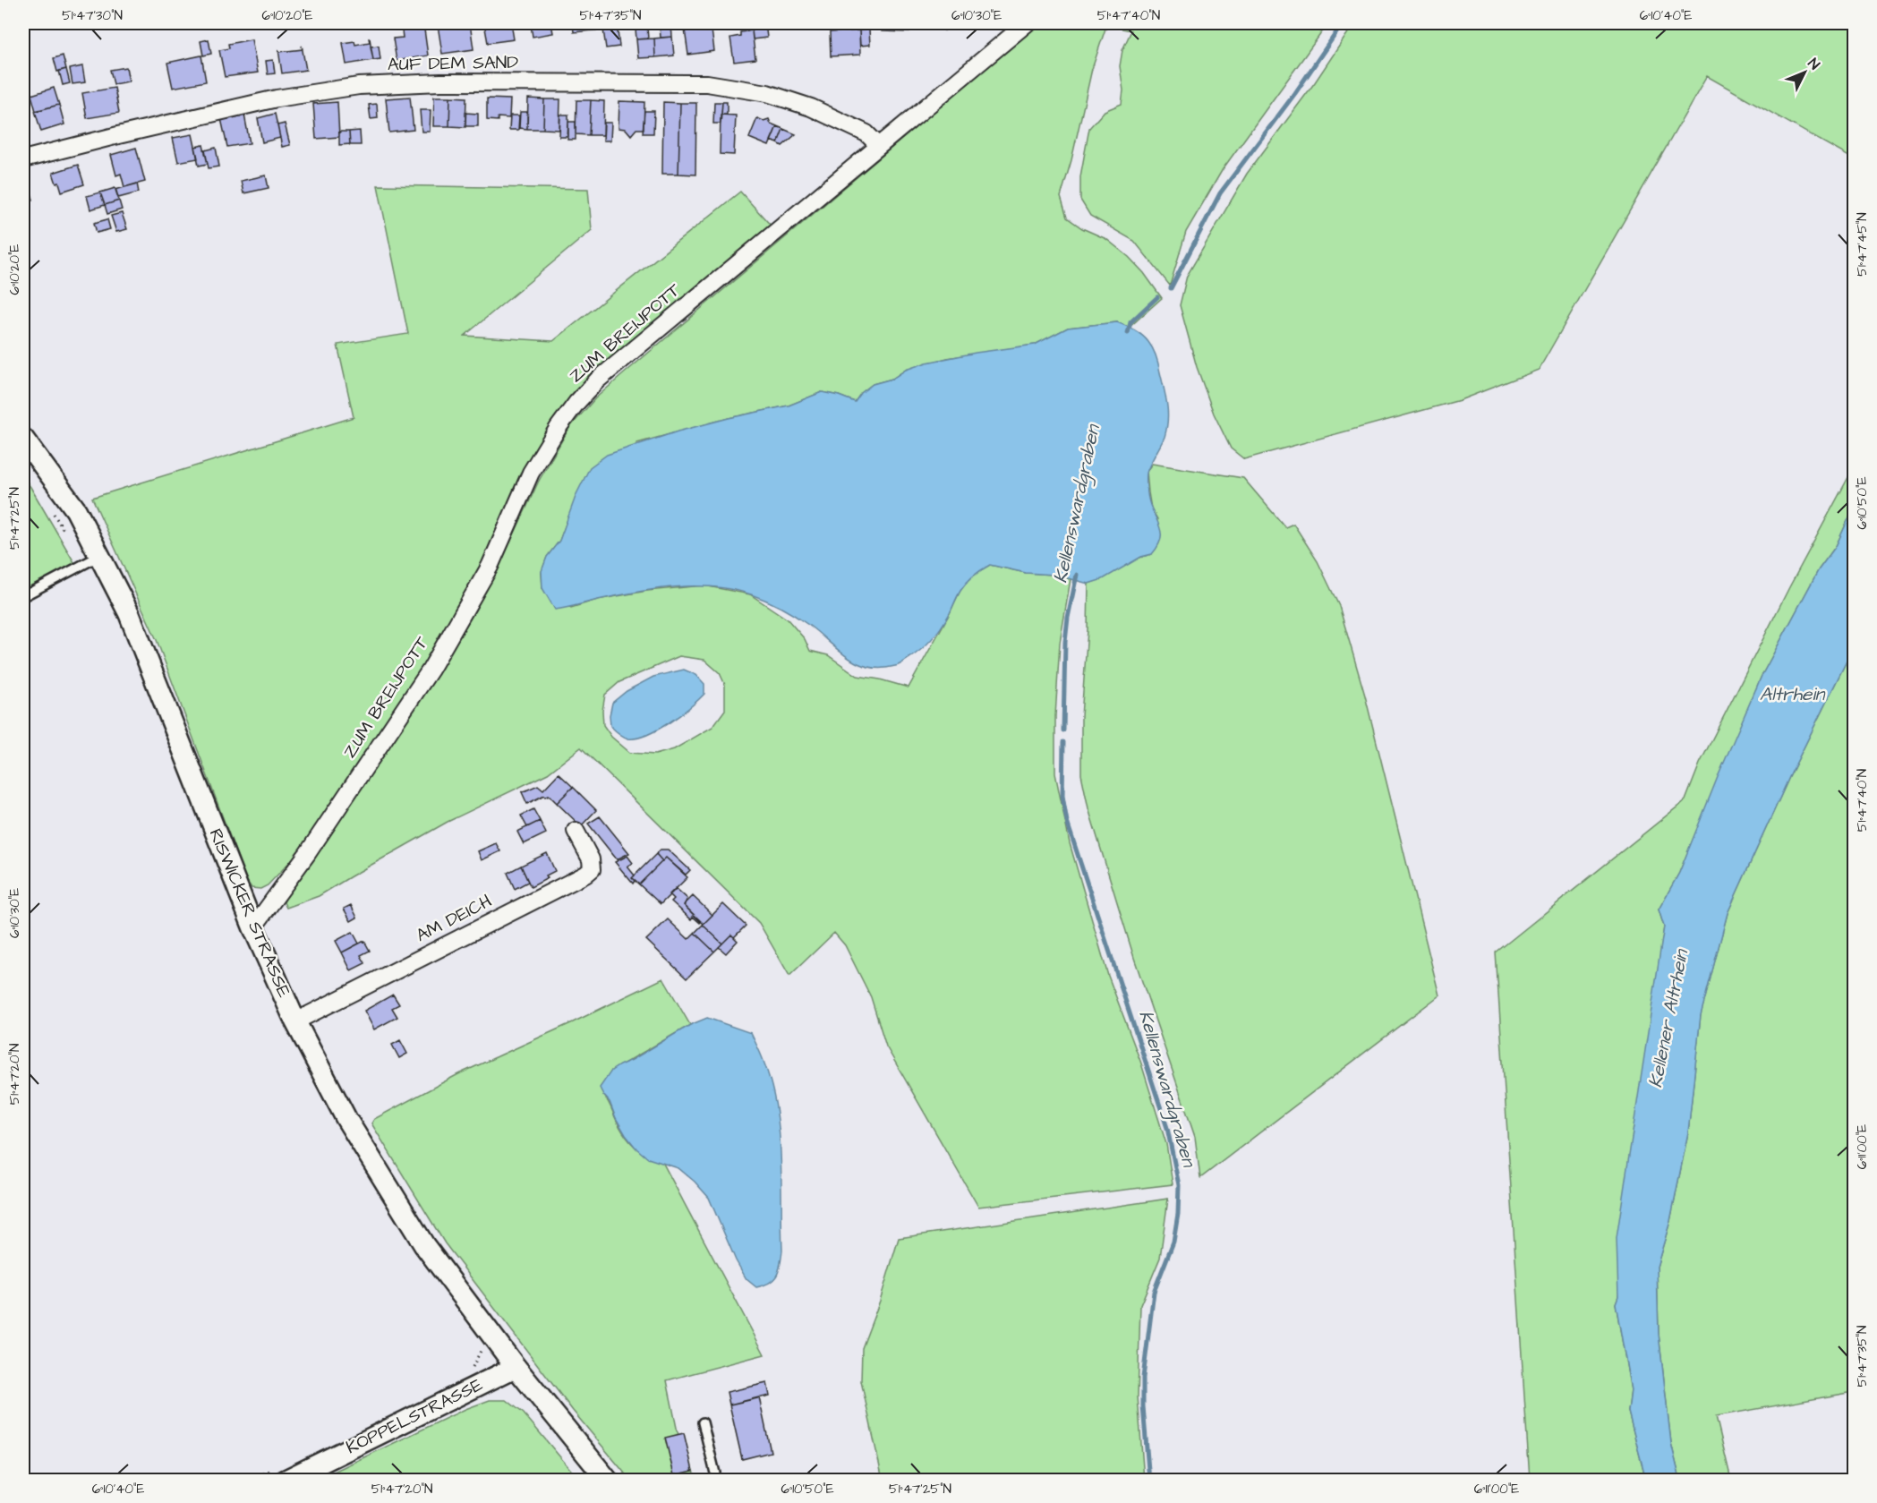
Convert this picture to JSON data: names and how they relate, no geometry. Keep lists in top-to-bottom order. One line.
{"streets":{"street":["AUF DEM SAND","ZUM BREIJPOTT","RISWICKER STRASSE","AM DEICH","KOPPELSTRASSE"]},"crossings":[["AUF DEM SAND","ZUM BREIJPOTT"],["ZUM BREIJPOTT","RISWICKER STRASSE"],["RISWICKER STRASSE","AM DEICH"],["RISWICKER STRASSE","KOPPELSTRASSE"]],"water":["Kellenswardgraben","Altrhein","Kellener Altrhein"],"north":"top right","coordinates":["51°47'30\"N","6°10'20\"E","51°47'35\"N","6°10'30\"E","51°47'40\"N","6°10'40\"E","51°47'45\"N","6°10'50\"E","51°47'25\"N","51°47'20\"N","6°11'00\"E"]}
